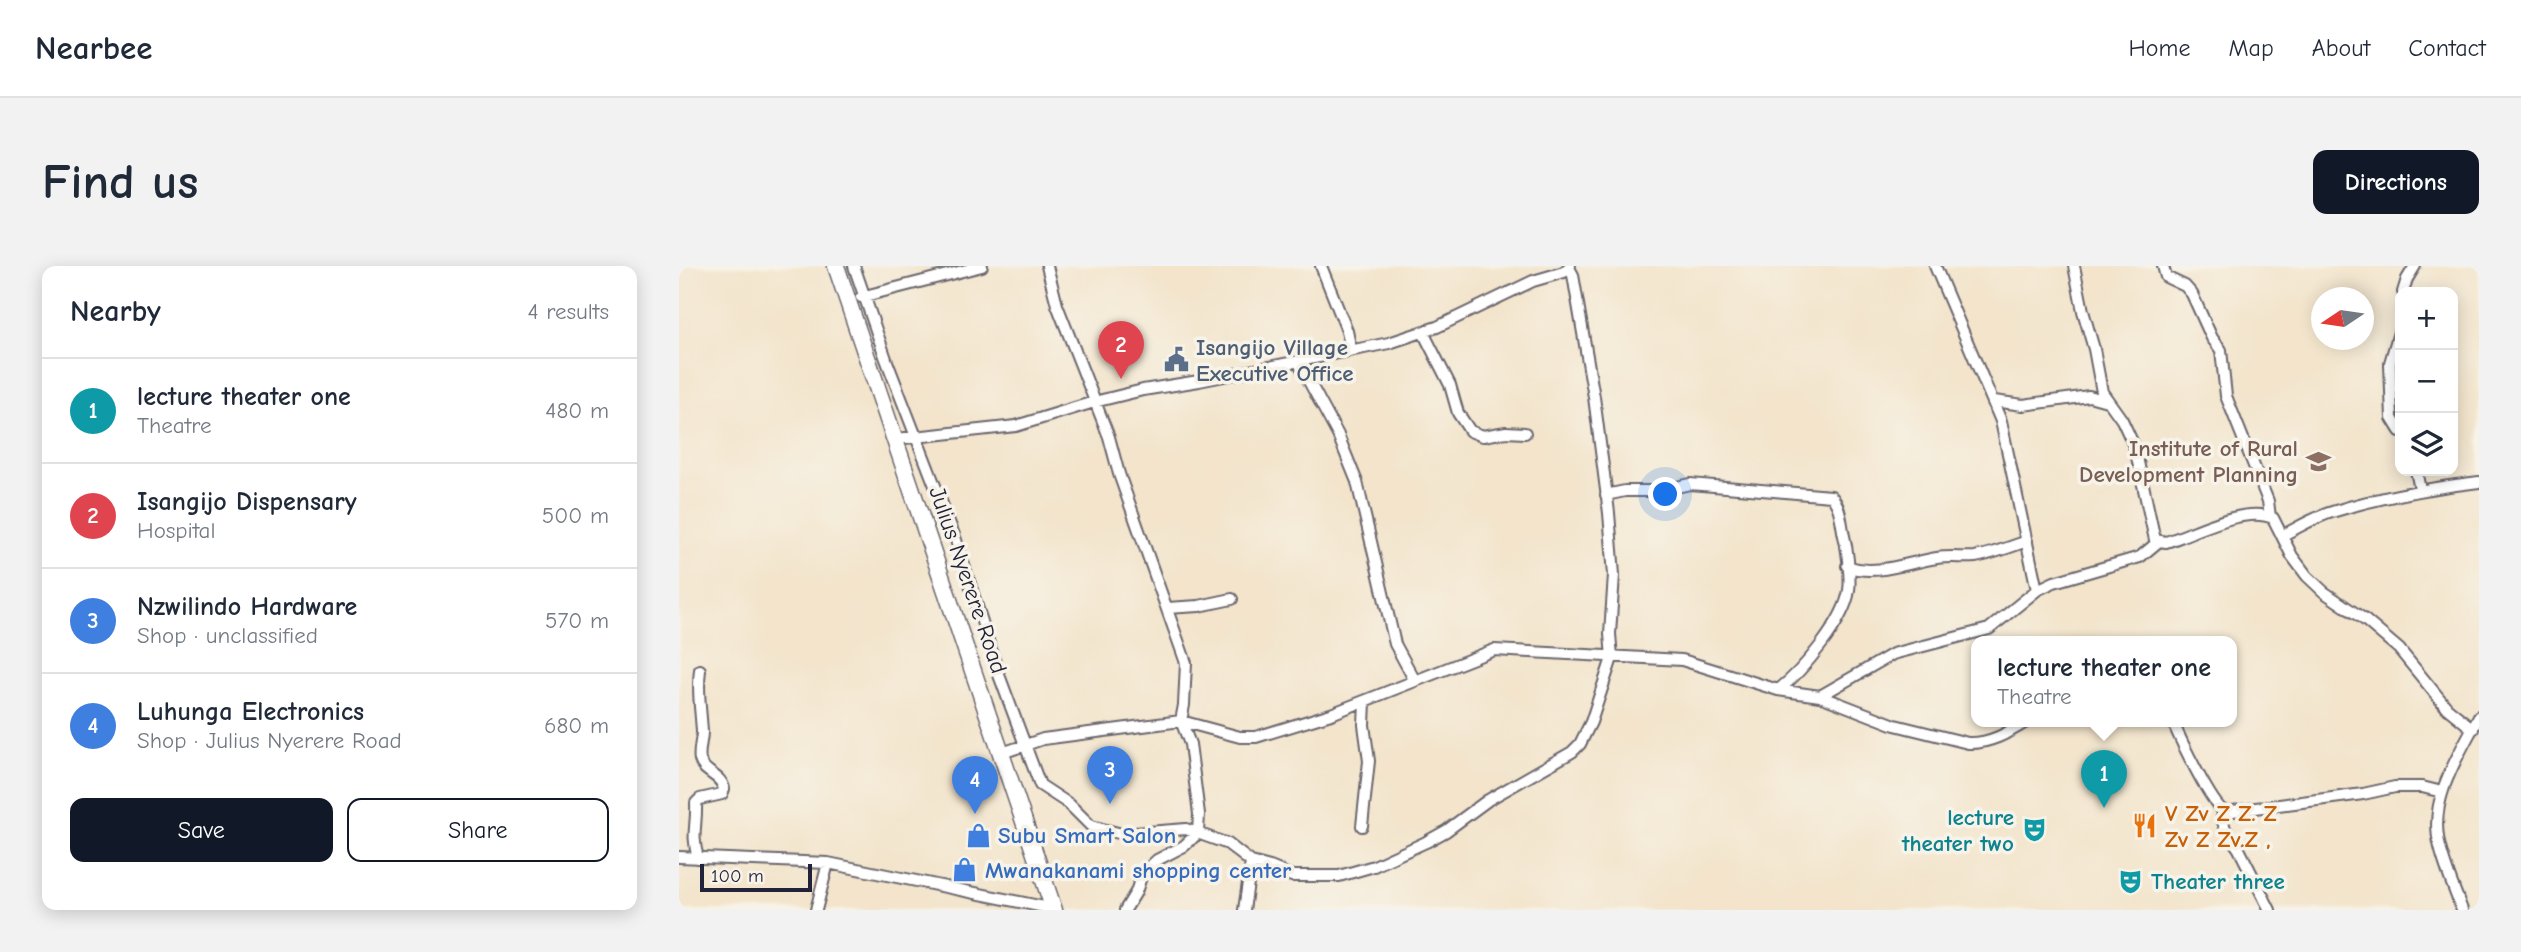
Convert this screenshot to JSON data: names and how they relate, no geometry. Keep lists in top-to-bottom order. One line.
{"streets":{"highway":["Julius Nyerere Road"]},"places":{"public building":["Isangijo Village Executive Office"],"school or university":["Institute of Rural Development Planning"],"restaurant":["V Zv Z Z. Z Zv Z Zv.Z ,"],"theatre":["lecture theater two","Theater three"],"shop":["Subu Smart Salon","Mwanakanami shopping center"]},"scale_bar":"100 m","north":"left","page":{"header":"Nearbee","nav":["Home","Map","About","Contact"],"buttons":["Directions",["Save","Share"]],"title":"Find us","heading":["Nearby","4 results"],"map_buttons":["+","−"],"pins":["2","3","1","4"],"list":[{"mark":"1","name":"lecture theater one","note":"Theatre","value":"480 m"},{"mark":"2","name":"Isangijo Dispensary","note":"Hospital","value":"500 m"},{"mark":"3","name":"Nzwilindo Hardware","note":"Shop · unclassified","value":"570 m"},{"mark":"4","name":"Luhunga Electronics","note":"Shop · Julius Nyerere Road","value":"680 m"}],"popup":["lecture theater one","Theatre"],"scale":"100 m"}}
